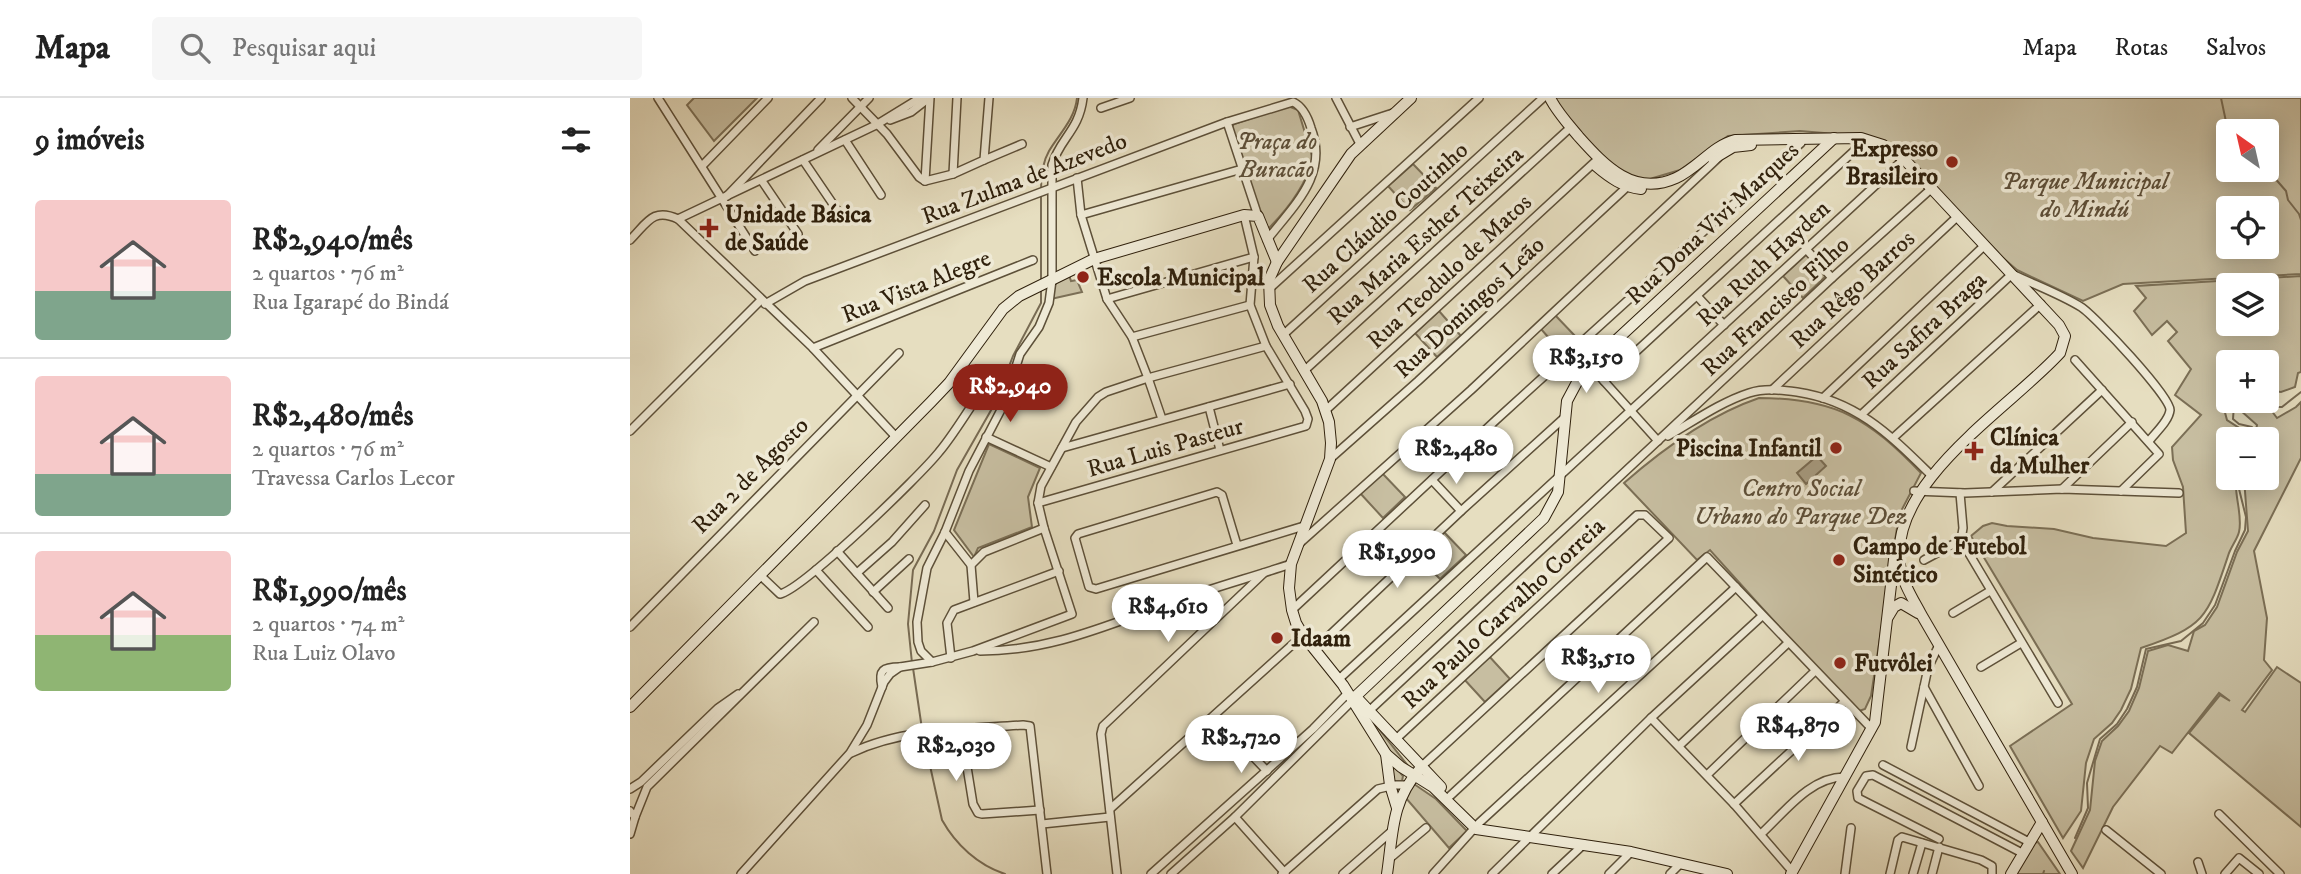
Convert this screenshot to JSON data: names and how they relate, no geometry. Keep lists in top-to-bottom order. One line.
{"streets":{"street":["Rua Zulma de Azevedo","Rua Cláudio Coutinho","Rua Dona Vivi Marques","Rua Maria Esther Teixeira","Rua Ruth Hayden","Rua Teodulo de Matos","Rua Vista Alegre","Rua Rêgo Barros","Rua Francisco Filho","Rua Domingos Leão","Rua Safira Braga","Rua Luis Pasteur","Rua 2 de Agosto","Rua Paulo Carvalho Correia"]},"crossings":[["Rua Dona Vivi Marques","Rua Ruth Hayden"]],"parks":["Praça do Buracão","Parque Municipal do Mindú","Centro Social Urbano do Parque Dez"],"places":{"other":["Expresso Brasileiro","Escola Municipal","Piscina Infantil","Campo de Futebol Sintético","Idaam","Futvôlei"],"health":["Unidade Básica de Saúde","Clínica da Mulher"]},"north":"top left","page":{"header":"Mapa","search":"Pesquisar aqui","nav":["Mapa","Rotas","Salvos"],"heading":"9 imóveis","map_buttons":["+","−"],"list":[{"name":"R$2,940/mês","note":"2 quartos · 76 m² · Rua Igarapé do Bindá"},{"name":"R$2,480/mês","note":"2 quartos · 76 m² · Travessa Carlos Lecor"},{"name":"R$1,990/mês","note":"2 quartos · 74 m² · Rua Luiz Olavo"}],"price":["R$3,150","R$2,940","R$2,480","R$1,990","R$4,610","R$3,510","R$4,870","R$2,720","R$2,030"]}}
